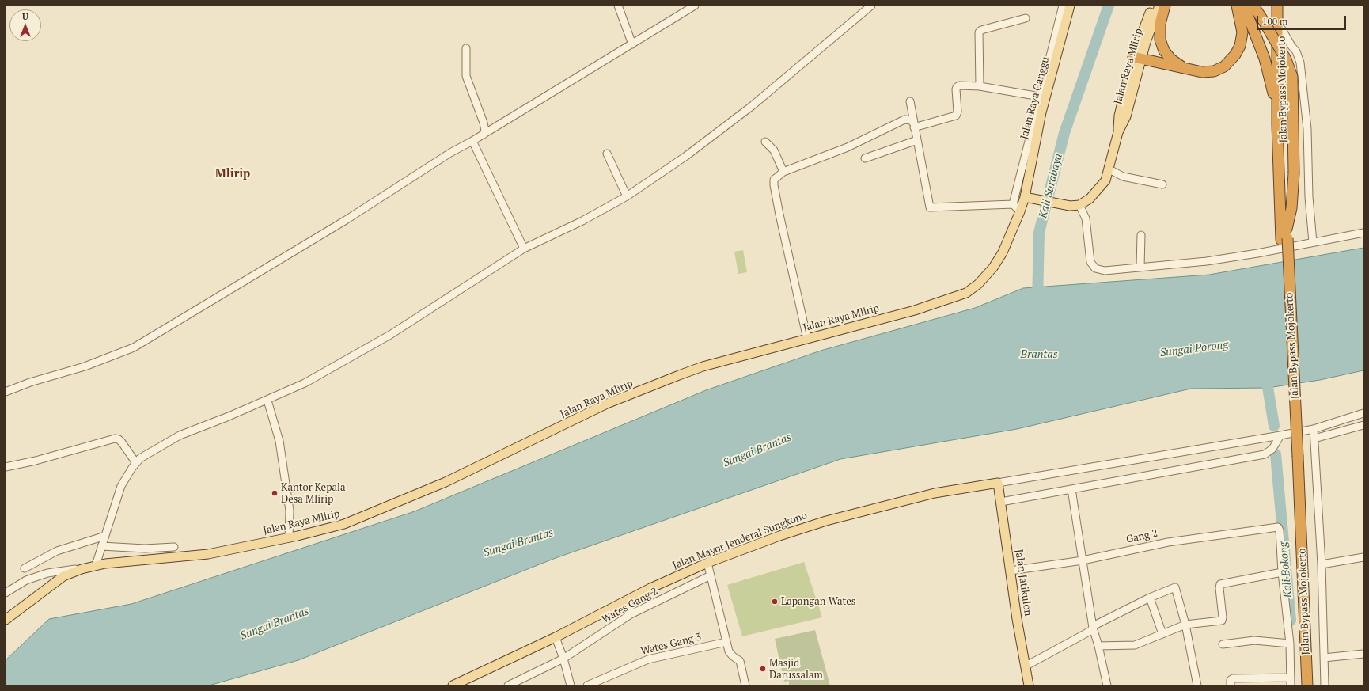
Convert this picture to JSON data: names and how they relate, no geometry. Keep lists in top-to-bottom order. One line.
{"streets":{"highway":["Jalan Bypass Mojokerto"],"main road":["Jalan Raya Mlirip","Jalan Raya Canggu","Jalan Mayor Jenderal Sungkono","Jalan Jatikulon"],"street":["Gang 2","Wates Gang 2","Wates Gang 3"]},"crossings":[["Jalan Raya Mlirip","Jalan Raya Canggu"],["Gang 2","Jalan Jatikulon"],["Jalan Mayor Jenderal Sungkono","Jalan Jatikulon"]],"districts":["Mlirip"],"water":["Kali Surabaya","Sungai Porong","Brantas","Sungai Brantas","Kali Bokong"],"places":["Kantor Kepala Desa Mlirip","Lapangan Wates","Masjid Darussalam"],"scale_bar":"100 m","north":"top"}
